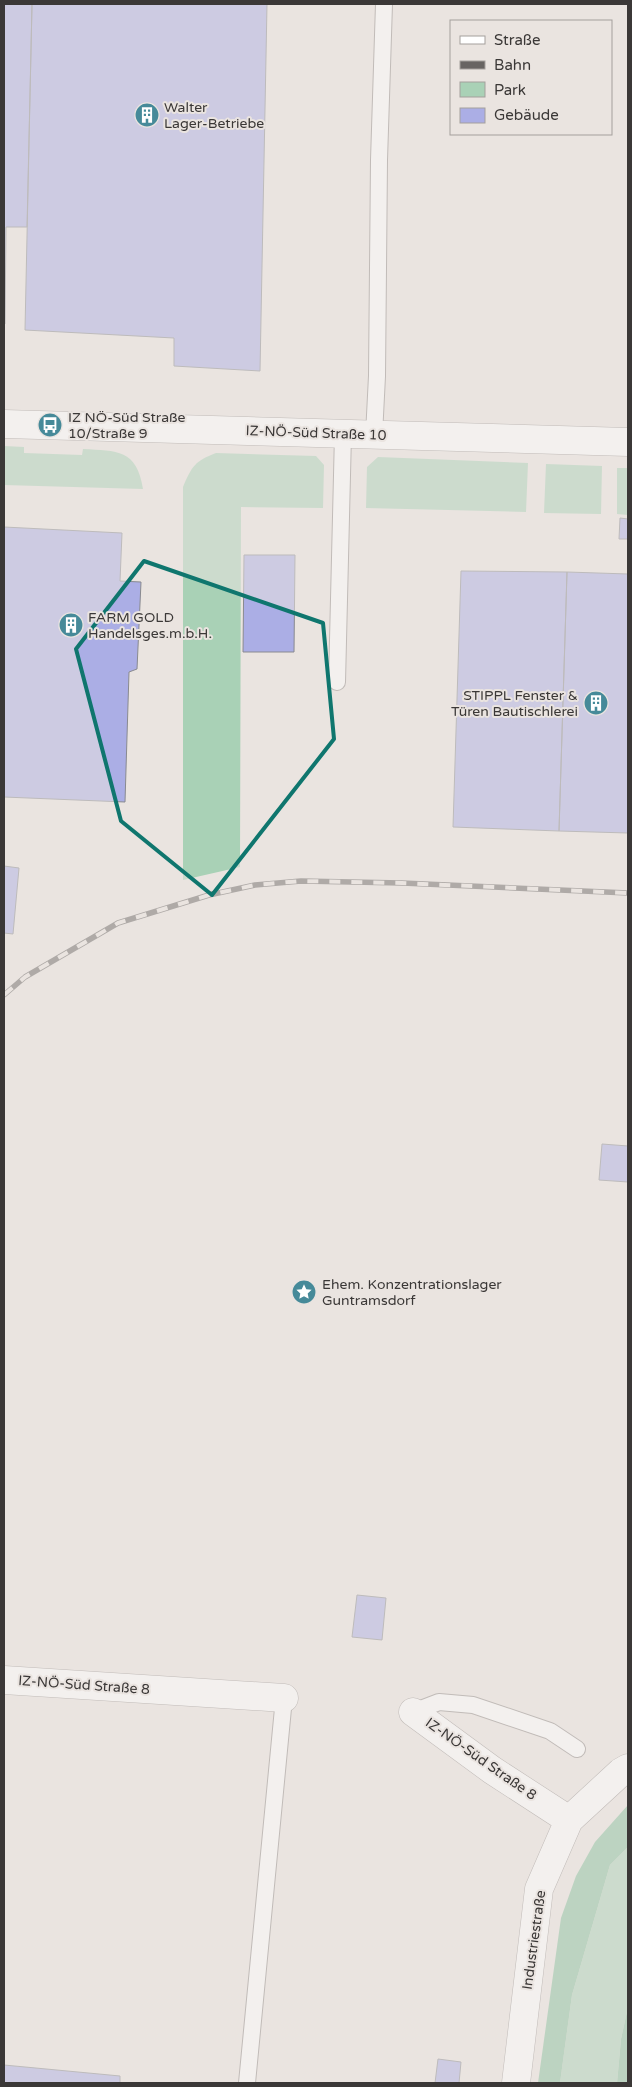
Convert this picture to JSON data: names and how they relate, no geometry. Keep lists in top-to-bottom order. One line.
{"streets":{"street":["IZ-NÖ-Süd Straße 10","IZ-NÖ-Süd Straße 8","Industriestraße"]},"crossings":[["IZ-NÖ-Süd Straße 8","Industriestraße"]],"places":{"building":["Walter Lager-Betriebe","FARM GOLD Handelsges.m.b.H.","STIPPL Fenster & Türen Bautischlerei"],"bus stop":["IZ NÖ-Süd Straße 10/Straße 9"],"place":["Ehem. Konzentrationslager Guntramsdorf"]},"legend":["Straße","Bahn","Park","Gebäude"]}
